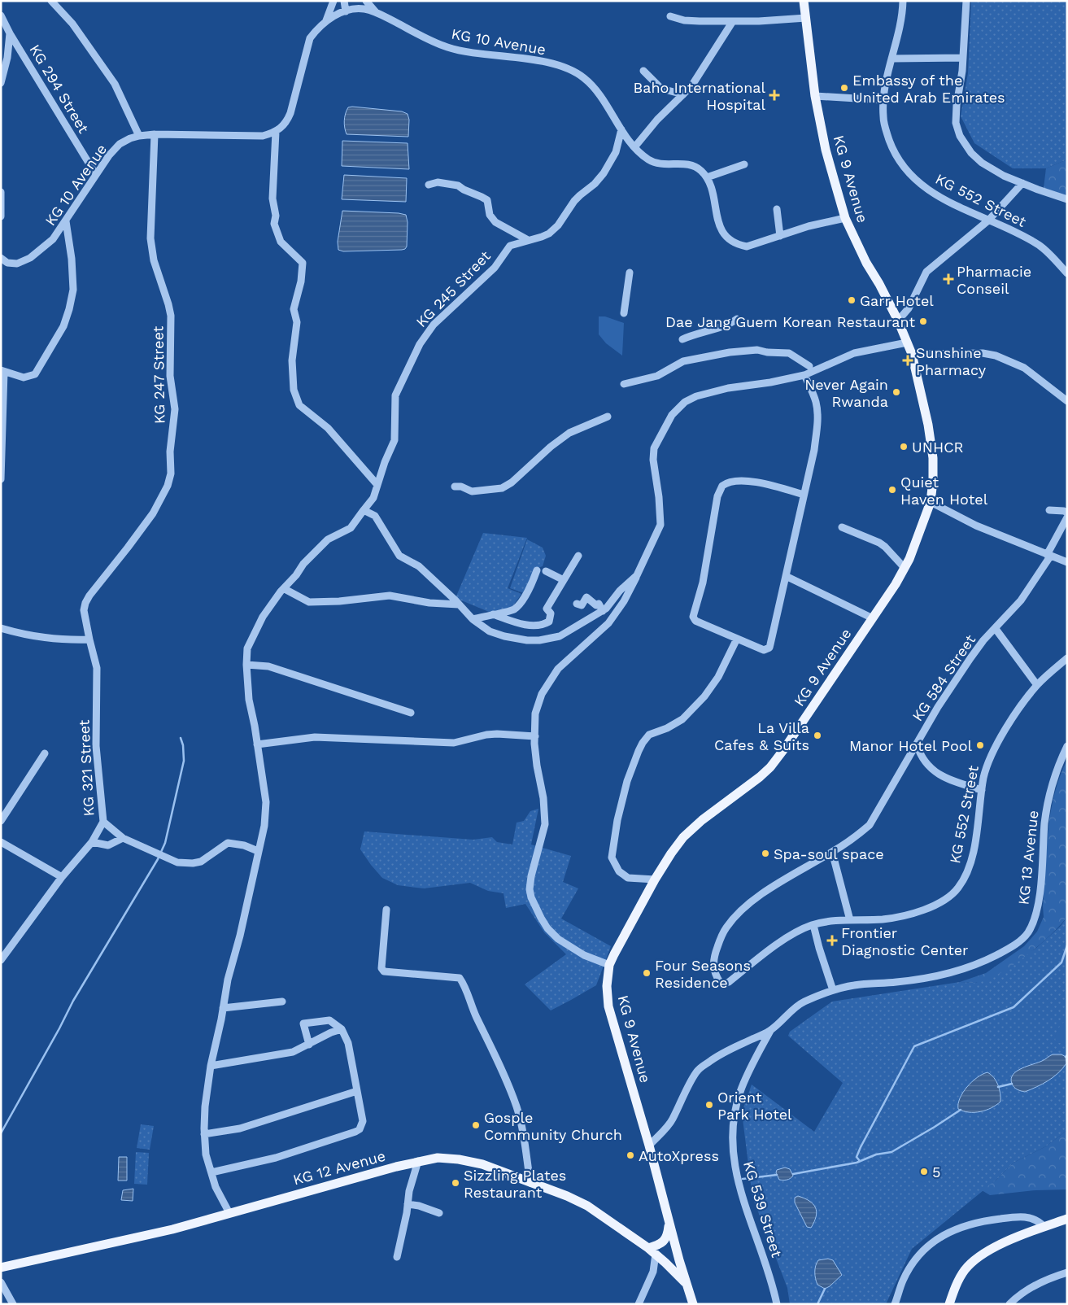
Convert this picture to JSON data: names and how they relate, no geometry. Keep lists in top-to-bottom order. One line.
{"streets":{"main road":["KG 9 Avenue","KG 12 Avenue"],"street":["KG 10 Avenue","KG 294 Street","KG 552 Street","KG 245 Street","KG 247 Street","KG 584 Street","KG 321 Street","KG 13 Avenue","KG 539 Street"]},"crossings":[["KG 10 Avenue","KG 294 Street"],["KG 10 Avenue","KG 245 Street"],["KG 10 Avenue","KG 247 Street"],["KG 9 Avenue","KG 13 Avenue"],["KG 9 Avenue","KG 12 Avenue"],["KG 552 Street","KG 584 Street"],["KG 245 Street","KG 12 Avenue"],["KG 247 Street","KG 321 Street"],["KG 13 Avenue","KG 539 Street"]],"places":{"other":["Embassy of the United Arab Emirates","Garr Hotel","Dae Jang Guem Korean Restaurant","Never Again Rwanda","UNHCR","Quiet Haven Hotel","La Villa Cafes & Suits","Manor Hotel Pool","Spa-soul space","Four Seasons Residence","Orient Park Hotel","Gosple Community Church","AutoXpress","5","Sizzling Plates Restaurant"],"health":["Baho International Hospital","Pharmacie Conseil","Sunshine Pharmacy","Frontier Diagnostic Center"]}}
